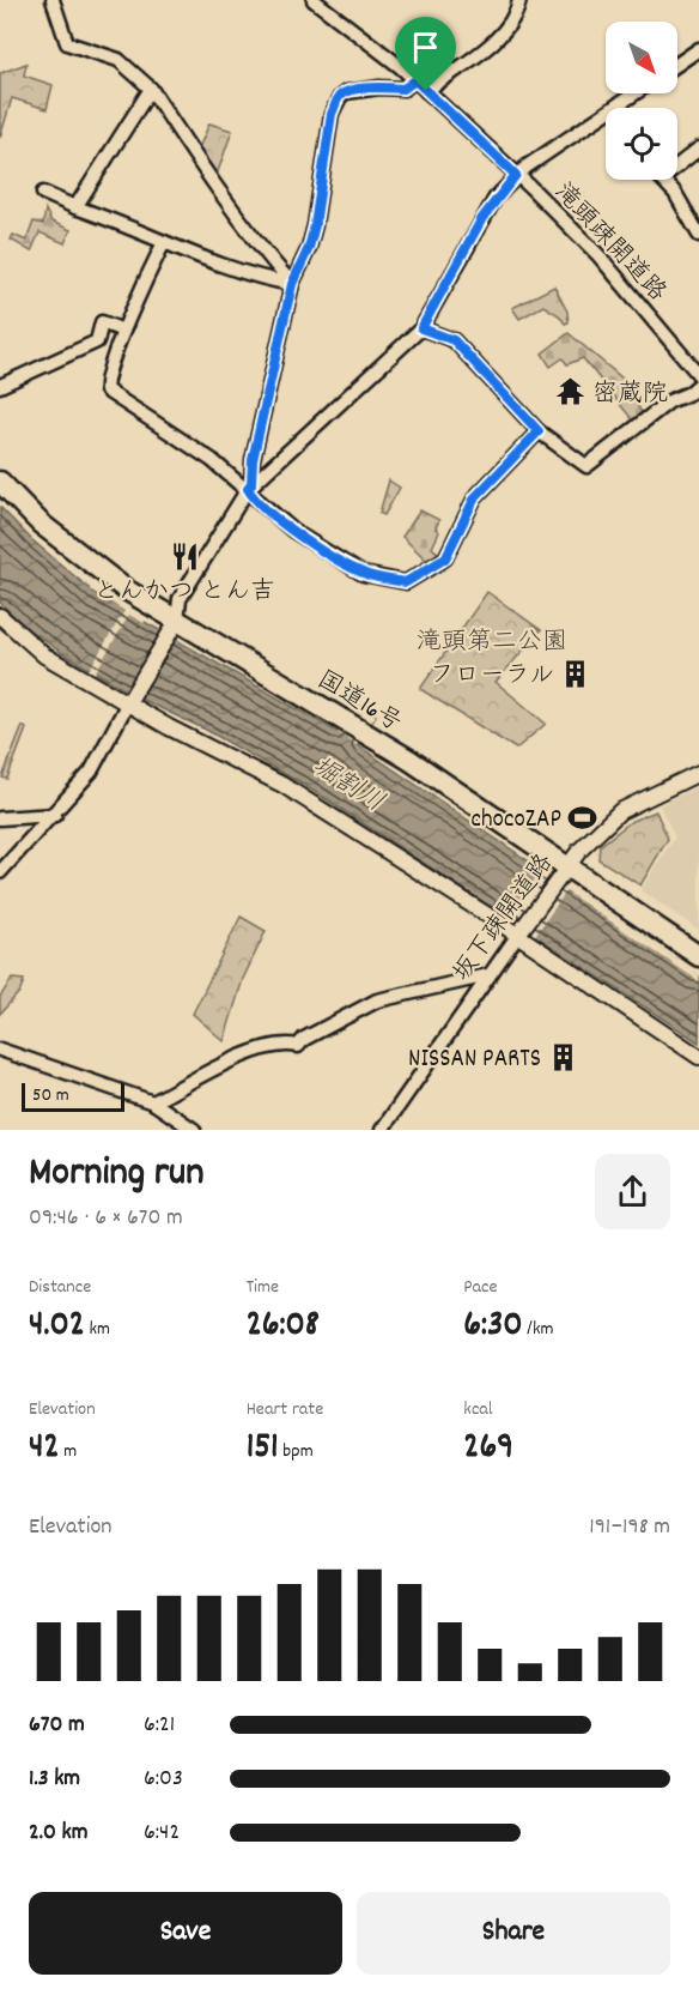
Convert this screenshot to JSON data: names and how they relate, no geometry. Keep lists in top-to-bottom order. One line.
{"streets":{"highway":["国道16号"],"street":["滝頭疎開道路","坂下疎開道路"]},"crossings":[["国道16号","坂下疎開道路"]],"water":["堀割川"],"parks":["滝頭第二公園"],"places":{"temple":["密蔵院"],"restaurant":["とんかつ とん吉"],"building":["フローラル","NISSAN PARTS"],"sports":["chocoZAP"]},"scale_bar":"50 m","north":"bottom right","page":{"scale":"50 m","heading":["Morning run","09:46 · 6 × 670 m"],"stats":[["Distance","4.02 km"],["Time","26:08"],["Pace","6:30 /km"],["Elevation","42 m"],["Heart rate","151 bpm"],["kcal","269"]],"chart":["Elevation","191–198 m"],"list":[{"name":"670 m","note":"6:21"},{"name":"1.3 km","note":"6:03"},{"name":"2.0 km","note":"6:42"}],"buttons":["Save","Share"]}}
